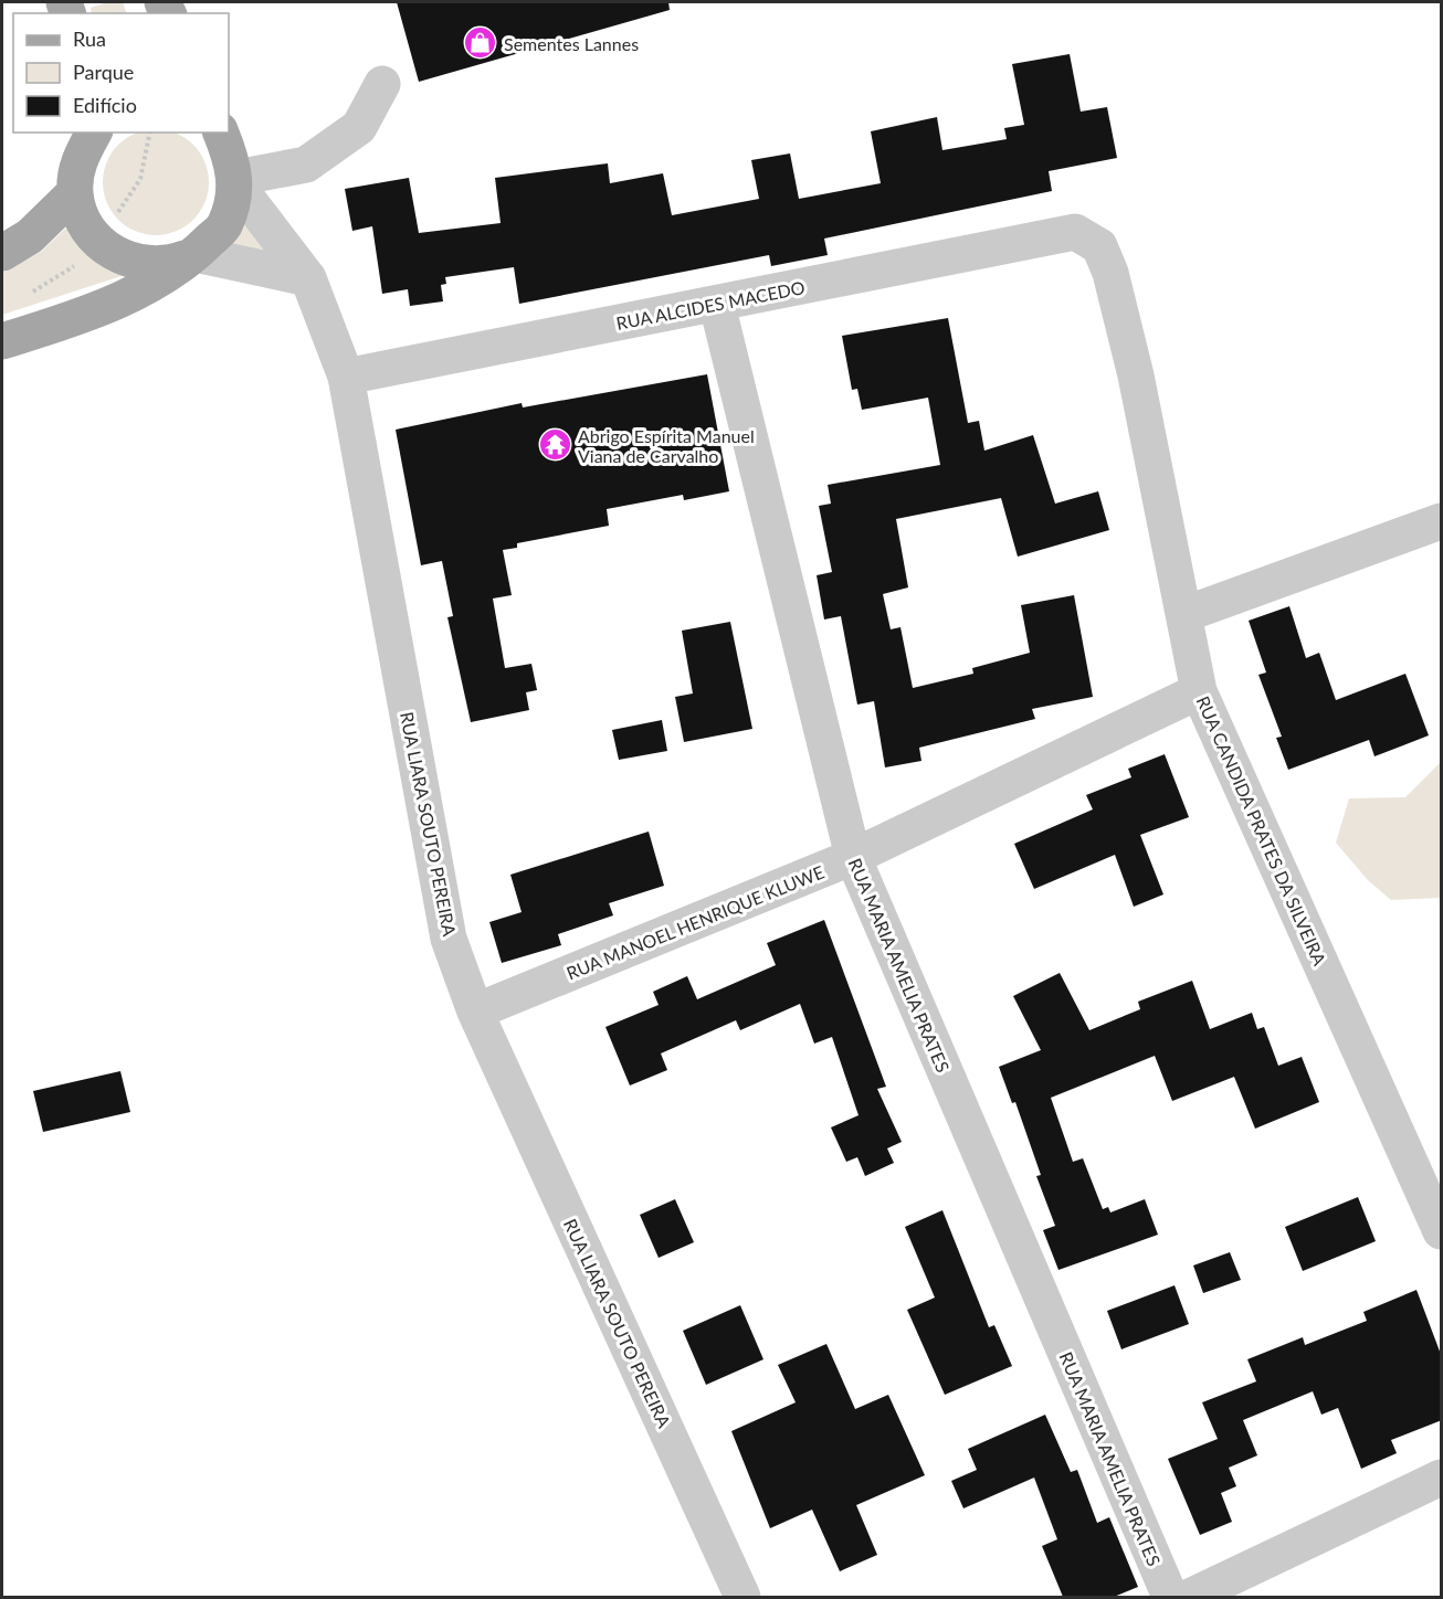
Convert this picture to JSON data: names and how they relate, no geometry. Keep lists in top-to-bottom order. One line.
{"streets":{"street":["RUA ALCIDES MACEDO","RUA LIARA SOUTO PEREIRA","RUA CANDIDA PRATES DA SILVEIRA","RUA MANOEL HENRIQUE KLUWE","RUA MARIA AMELIA PRATES"]},"crossings":[["RUA ALCIDES MACEDO","RUA LIARA SOUTO PEREIRA"],["RUA ALCIDES MACEDO","RUA CANDIDA PRATES DA SILVEIRA"],["RUA ALCIDES MACEDO","RUA MARIA AMELIA PRATES"],["RUA LIARA SOUTO PEREIRA","RUA MANOEL HENRIQUE KLUWE"],["RUA CANDIDA PRATES DA SILVEIRA","RUA MANOEL HENRIQUE KLUWE"],["RUA MANOEL HENRIQUE KLUWE","RUA MARIA AMELIA PRATES"]],"places":{"shop":["Sementes Lannes"],"temple":["Abrigo Espírita Manuel Viana de Carvalho"]},"legend":["Rua","Parque","Edifício"]}
